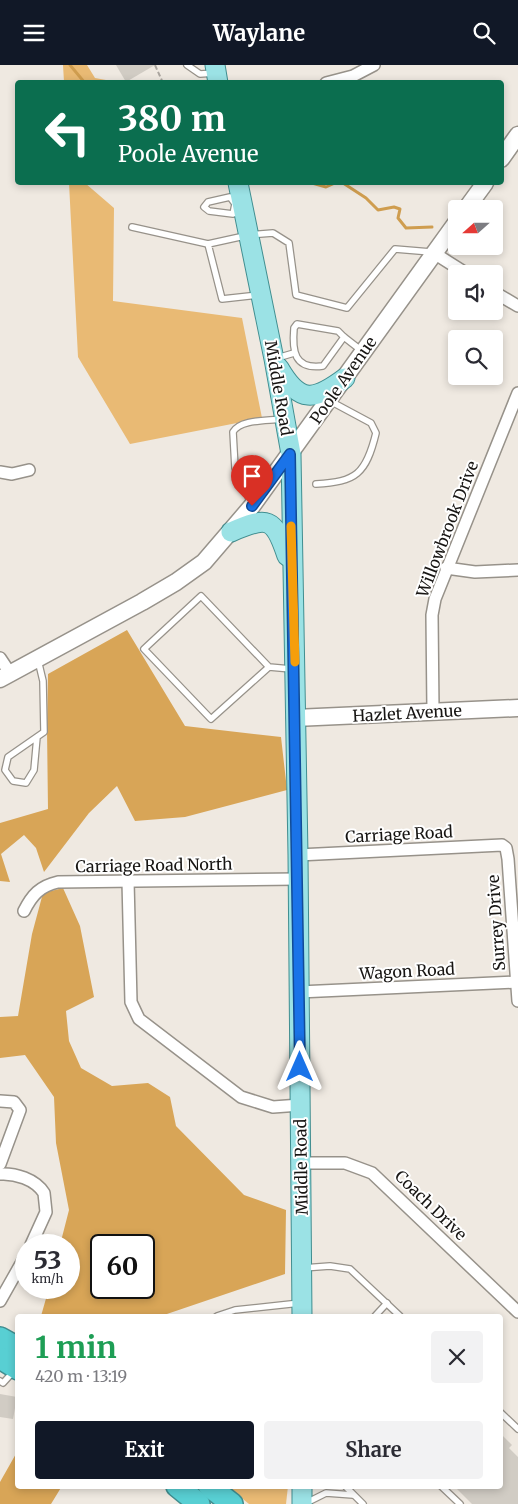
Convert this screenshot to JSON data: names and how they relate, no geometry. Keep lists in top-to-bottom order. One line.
{"streets":{"main road":["Middle Road"],"street":["Poole Avenue","Willowbrook Drive","Hazlet Avenue","Carriage Road","Carriage Road North","Surrey Drive","Wagon Road","Coach Drive"]},"crossings":[["Poole Avenue","Middle Road"],["Middle Road","Hazlet Avenue"],["Middle Road","Carriage Road"],["Middle Road","Carriage Road North"],["Middle Road","Wagon Road"],["Middle Road","Coach Drive"],["Willowbrook Drive","Hazlet Avenue"],["Carriage Road","Surrey Drive"],["Surrey Drive","Wagon Road"]],"north":"left","page":{"header":"Waylane","turn":["380 m","Poole Avenue"],"speed":"53 km/h","limit":"60","heading":["1 min","420 m · 13:19"],"buttons":["Exit","Share"]}}
